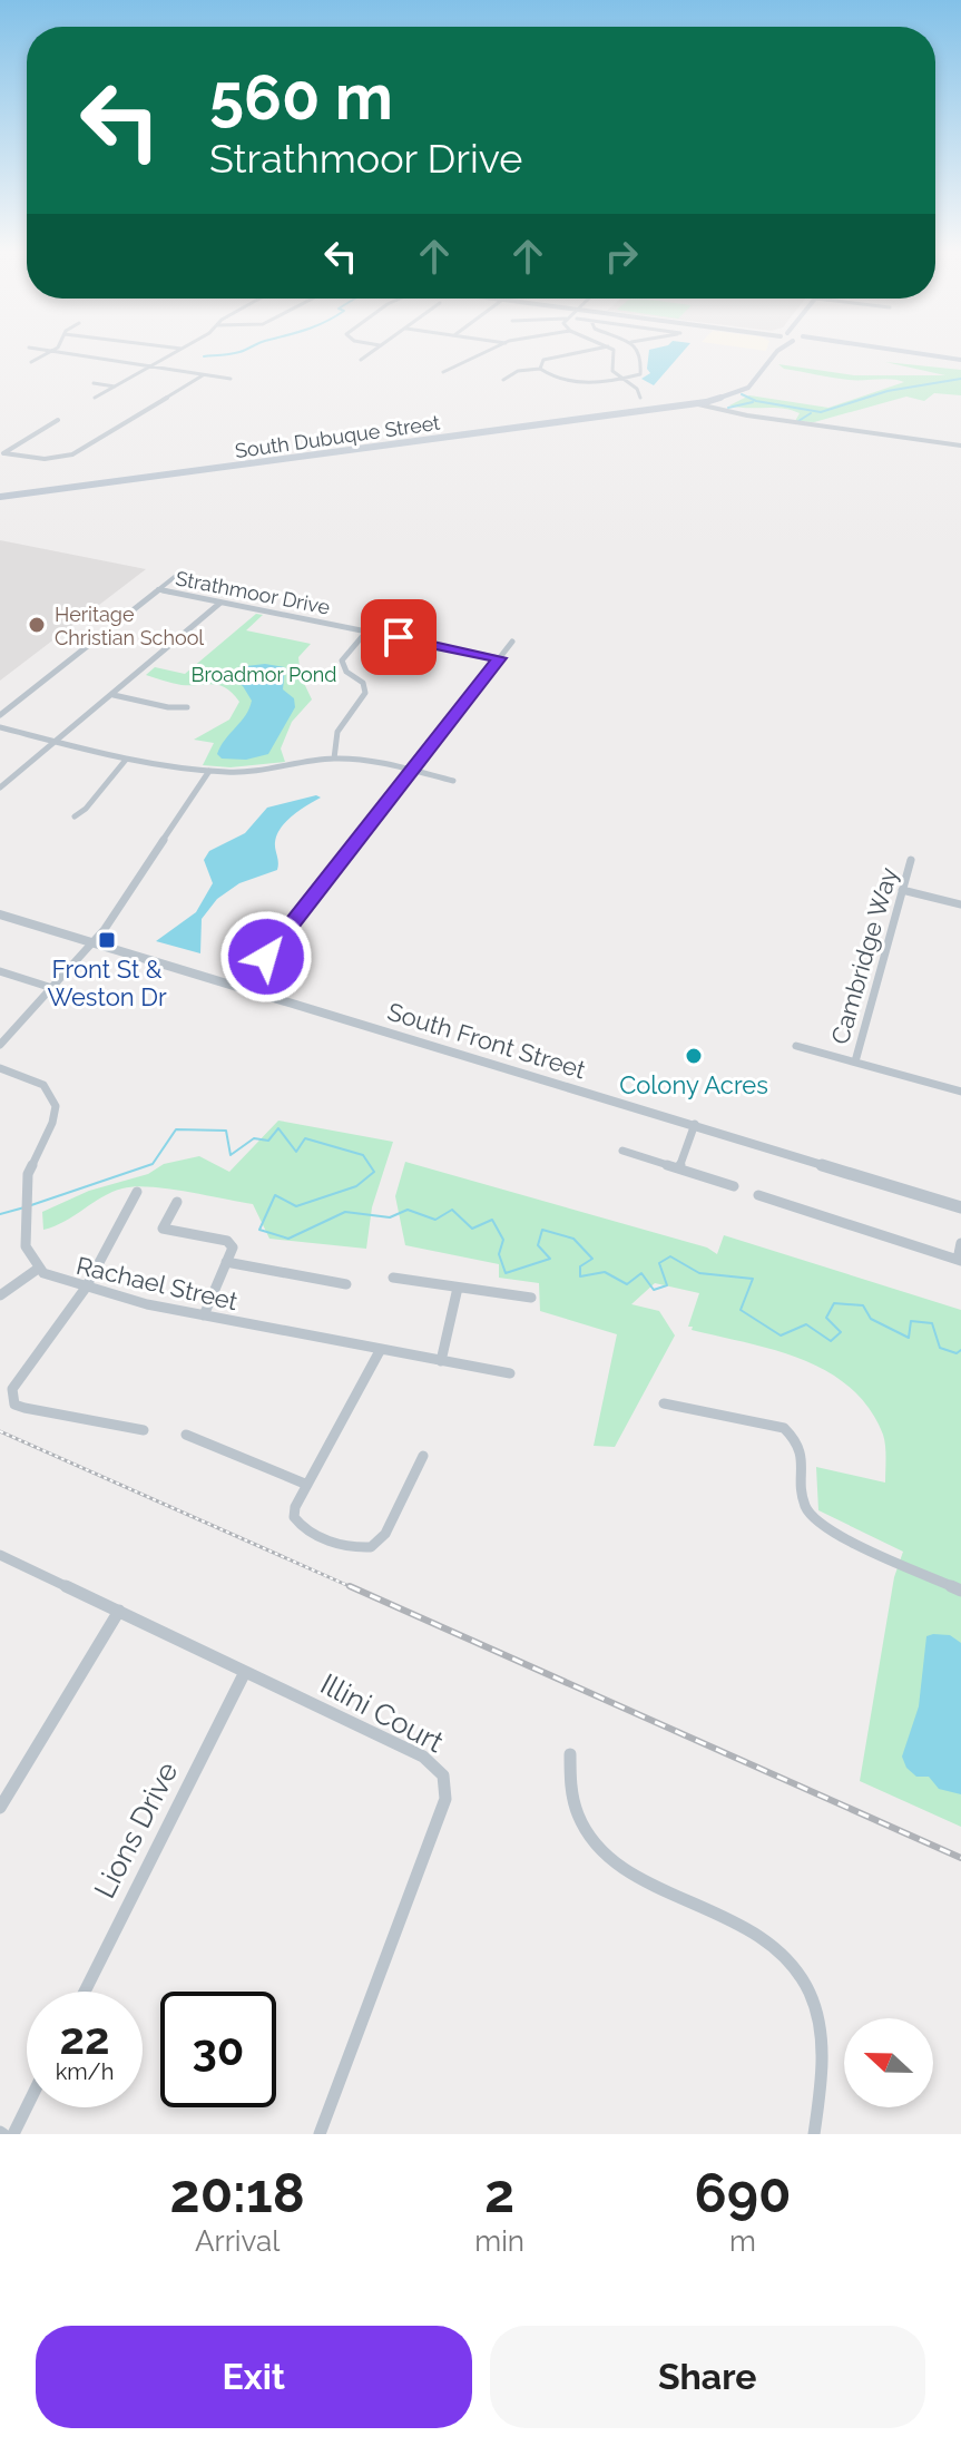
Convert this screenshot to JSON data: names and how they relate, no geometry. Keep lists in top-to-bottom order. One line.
{"streets":{"main road":["South Dubuque Street"],"street":["Strathmoor Drive","Cambridge Way","South Front Street","Rachael Street","Illini Court","Lions Drive"]},"crossings":[["Illini Court","Lions Drive"]],"parks":["Broadmor Pond"],"places":{"other":["Heritage Christian School","Colony Acres"],"transit":["Front St & Weston Dr"]},"north":"left","page":{"turn":["560 m","Strathmoor Drive"],"speed":"22 km/h","limit":"30","eta":["20:18","Arrival","2","min","690","m"],"buttons":["Exit","Share"]}}
